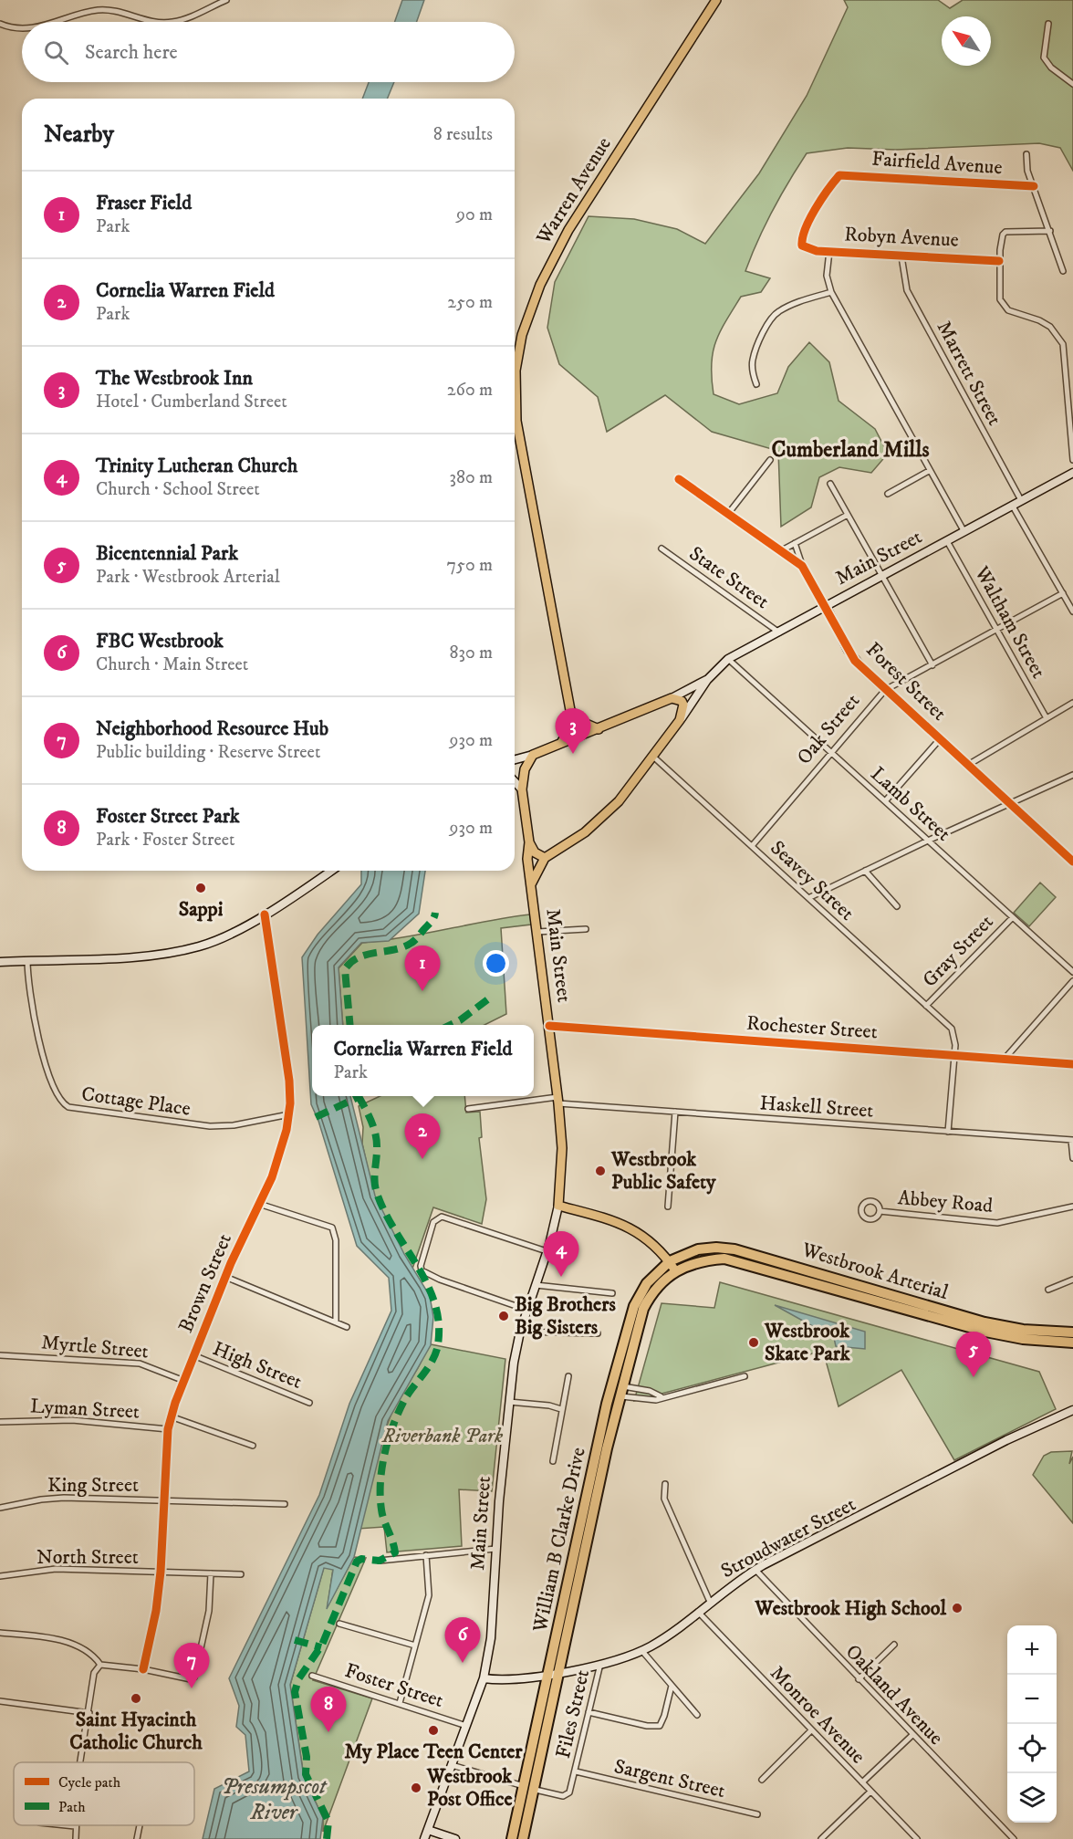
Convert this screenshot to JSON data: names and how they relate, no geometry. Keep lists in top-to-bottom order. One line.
{"streets":{"highway":["Westbrook Arterial","William B Clarke Drive"],"main road":["Warren Avenue","Main Street","Forest Street","Stroudwater Street"],"street":["Fairfield Avenue","Robyn Avenue","Marrett Street","State Street","Waltham Street","Oak Street","Lamb Street","Seavey Street","Gray Street","Rochester Street","Cottage Place","Haskell Street","Abbey Road","Brown Street","Myrtle Street","High Street","Lyman Street","King Street","North Street","Foster Street","Oakland Avenue","Files Street","Monroe Avenue","Sargent Street"]},"crossings":[["Fairfield Avenue","Robyn Avenue"],["Robyn Avenue","Marrett Street"],["Marrett Street","Main Street"],["Main Street","State Street"],["Main Street","Waltham Street"],["Main Street","Forest Street"],["Main Street","Lamb Street"],["Main Street","Seavey Street"],["Main Street","Rochester Street"],["Main Street","Haskell Street"],["Main Street","Stroudwater Street"],["Main Street","Foster Street"],["Waltham Street","Oak Street"],["Forest Street","Oak Street"],["Oak Street","Lamb Street"],["Oak Street","Seavey Street"],["Lamb Street","Gray Street"],["Seavey Street","Gray Street"],["Seavey Street","Rochester Street"],["Cottage Place","Brown Street"],["Westbrook Arterial","William B Clarke Drive"],["Brown Street","Myrtle Street"],["Brown Street","High Street"],["Brown Street","Lyman Street"],["Brown Street","King Street"],["Brown Street","North Street"],["Stroudwater Street","William B Clarke Drive"],["Stroudwater Street","Oakland Avenue"],["Stroudwater Street","Files Street"],["Stroudwater Street","Monroe Avenue"],["William B Clarke Drive","Files Street"],["Files Street","Sargent Street"]],"districts":["Cumberland Mills"],"water":["Presumpscot River"],"parks":["Riverbank Park"],"places":["Sappi","Westbrook Public Safety","Big Brothers Big Sisters","Westbrook Skate Park","Westbrook High School","Saint Hyacinth Catholic Church","My Place Teen Center","Westbrook Post Office"],"legend":["Cycle path","Path"],"north":"top left","page":{"search":"Search here","heading":["Nearby","8 results"],"list":[{"mark":"1","name":"Fraser Field","note":"Park","value":"90 m"},{"mark":"2","name":"Cornelia Warren Field","note":"Park","value":"250 m"},{"mark":"3","name":"The Westbrook Inn","note":"Hotel · Cumberland Street","value":"260 m"},{"mark":"4","name":"Trinity Lutheran Church","note":"Church · School Street","value":"380 m"},{"mark":"5","name":"Bicentennial Park","note":"Park · Westbrook Arterial","value":"750 m"},{"mark":"6","name":"FBC Westbrook","note":"Church · Main Street","value":"830 m"},{"mark":"7","name":"Neighborhood Resource Hub","note":"Public building · Reserve Street","value":"930 m"},{"mark":"8","name":"Foster Street Park","note":"Park · Foster Street","value":"930 m"}],"pins":["3","1","2","4","5","6","7","8"],"popup":["Cornelia Warren Field","Park"],"map_buttons":["+","−"]}}
